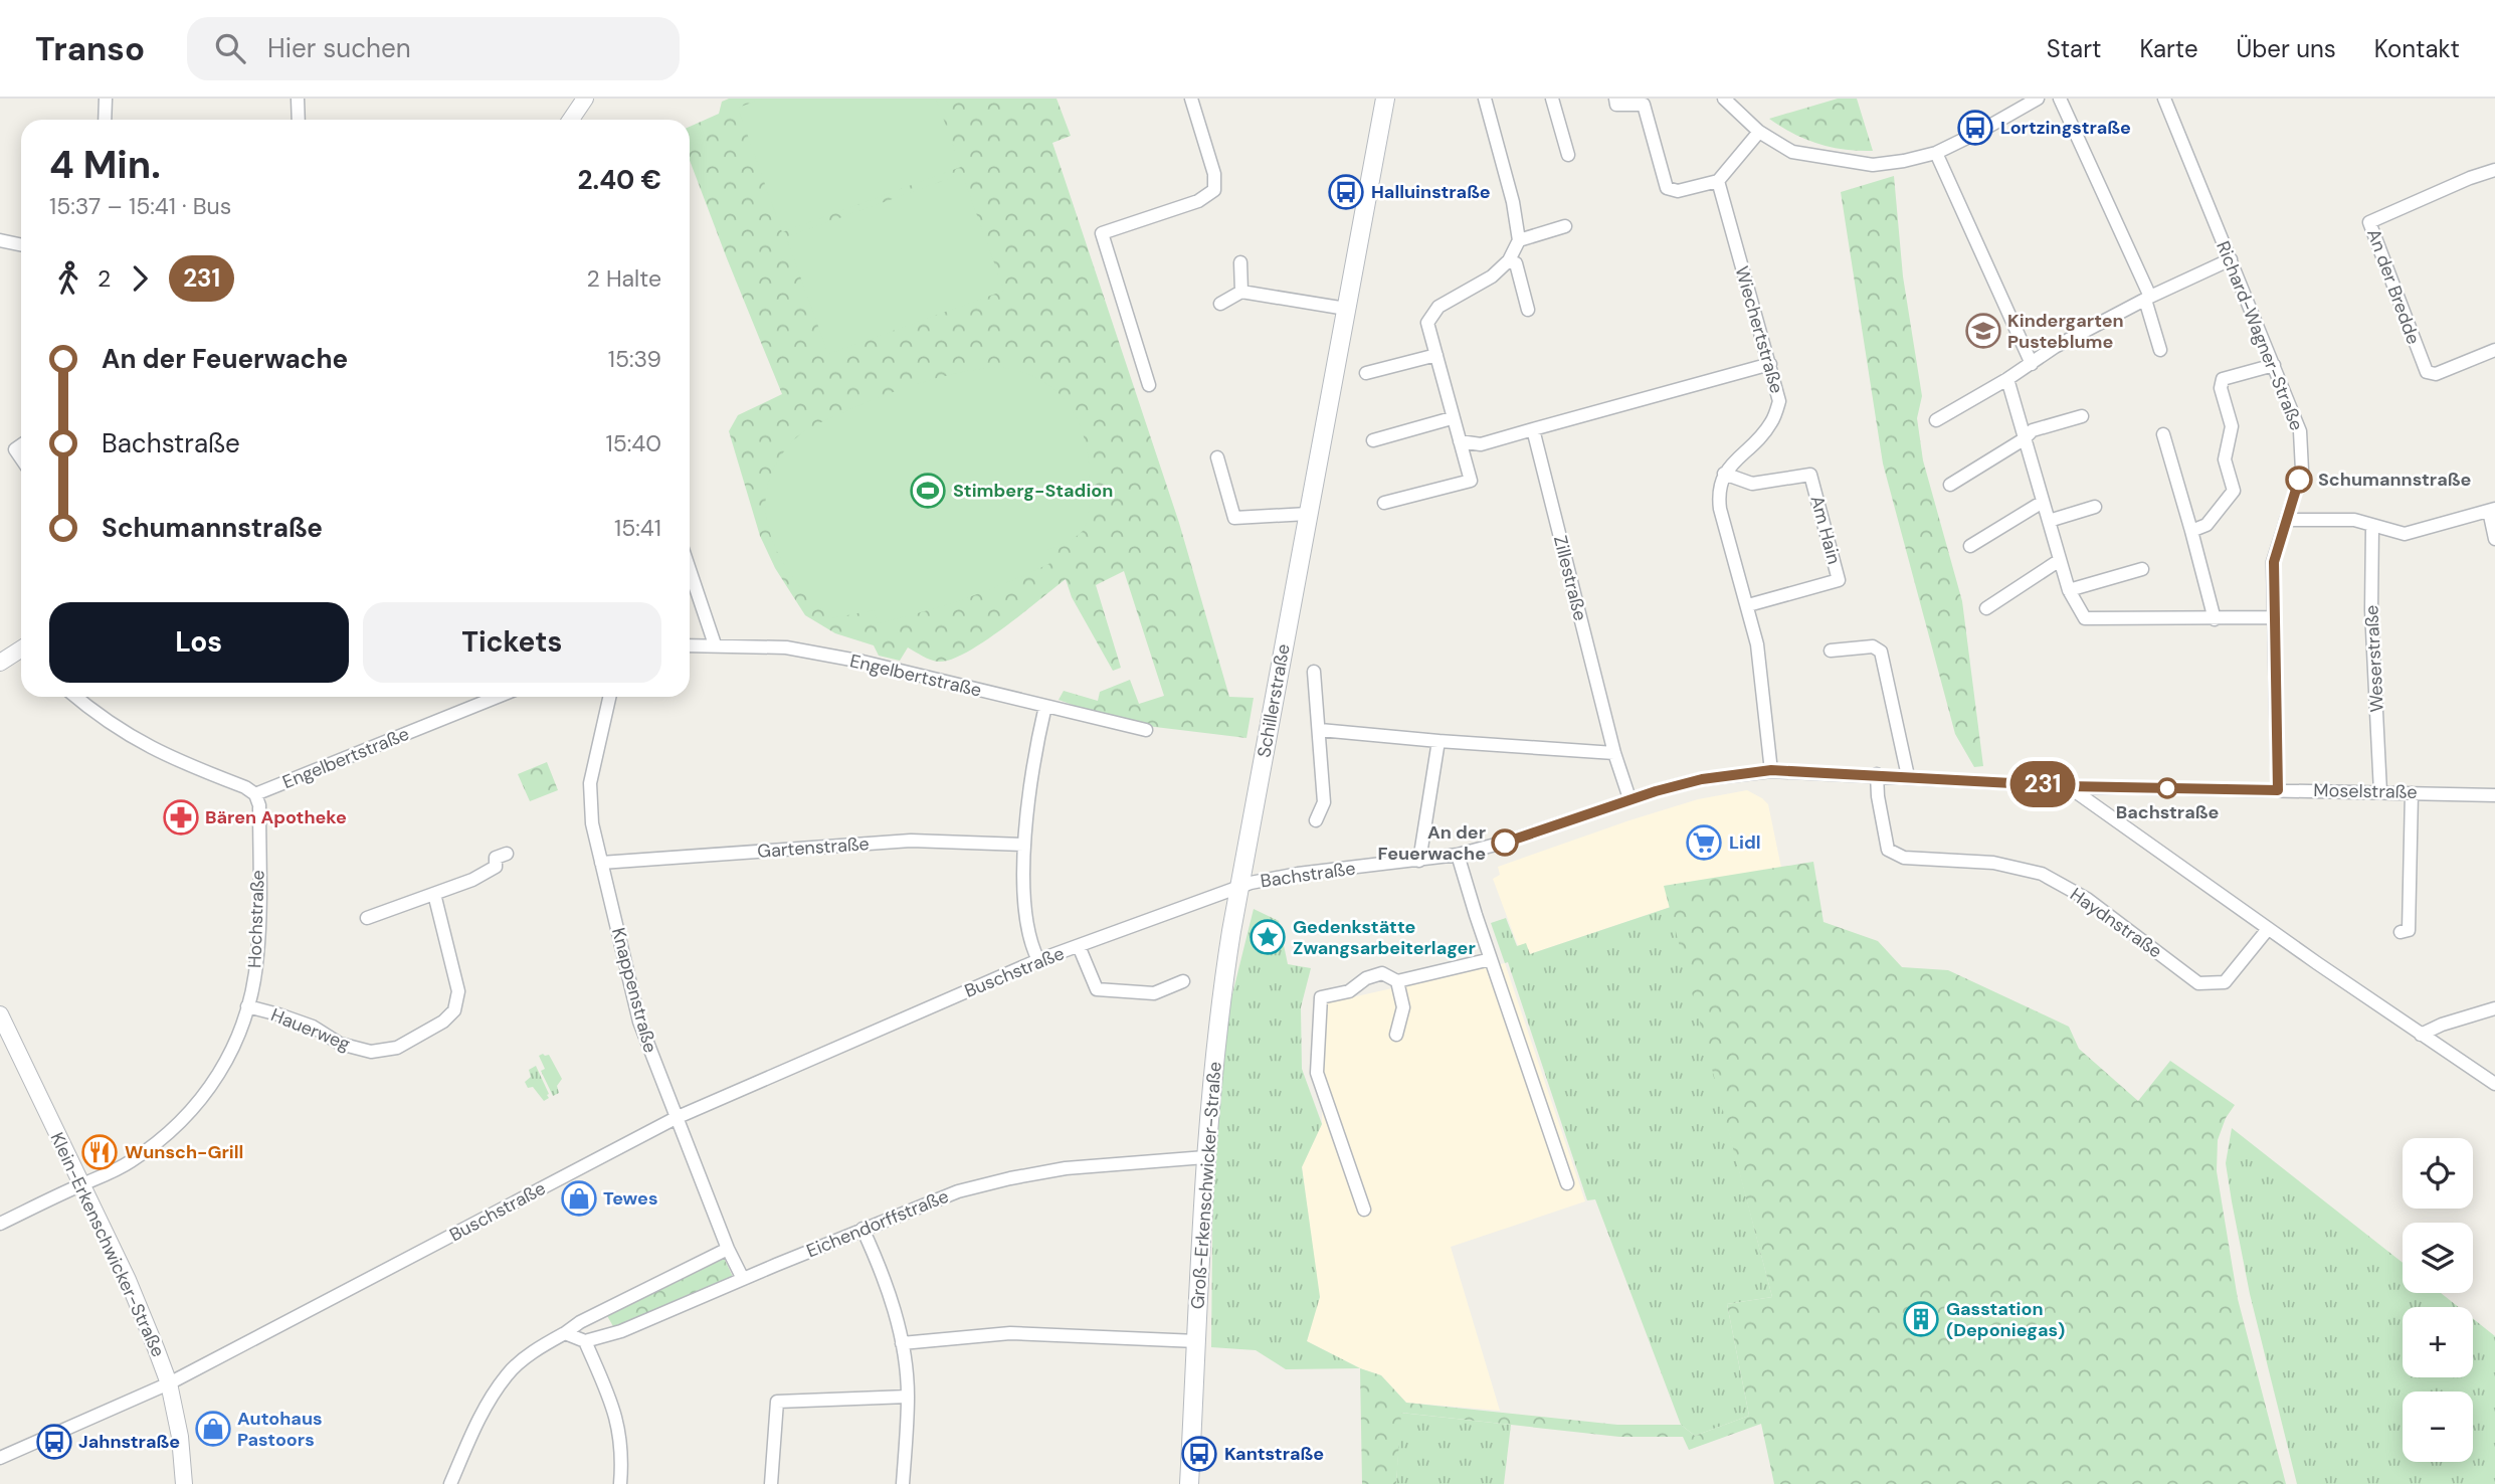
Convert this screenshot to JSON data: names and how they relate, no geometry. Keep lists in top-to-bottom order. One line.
{"streets":{"main road":["Schillerstraße","Groß-Erkenschwicker-Straße"],"street":["An der Bredde","Wiechertstraße","Richard-Wagner-Straße","Am Hain","Zillestraße","Weserstraße","Engelbertstraße","Moselstraße","Gartenstraße","Bachstraße","Hochstraße","Haydnstraße","Buschstraße","Knappenstraße","Hauerweg","Eichendorffstraße","Klein-Erkenschwicker-Straße"]},"crossings":[["Wiechertstraße","Am Hain"],["Richard-Wagner-Straße","Moselstraße"],["Zillestraße","Bachstraße"],["Weserstraße","Moselstraße"],["Engelbertstraße","Hochstraße"],["Schillerstraße","Bachstraße"],["Schillerstraße","Buschstraße"],["Schillerstraße","Groß-Erkenschwicker-Straße"],["Moselstraße","Bachstraße"],["Gartenstraße","Knappenstraße"],["Bachstraße","Haydnstraße"],["Bachstraße","Buschstraße"],["Bachstraße","Groß-Erkenschwicker-Straße"],["Hochstraße","Hauerweg"],["Hochstraße","Klein-Erkenschwicker-Straße"],["Buschstraße","Knappenstraße"],["Buschstraße","Groß-Erkenschwicker-Straße"],["Buschstraße","Klein-Erkenschwicker-Straße"],["Knappenstraße","Eichendorffstraße"],["Groß-Erkenschwicker-Straße","Eichendorffstraße"]],"places":{"bus stop":["Lortzingstraße","Halluinstraße","Jahnstraße","Kantstraße"],"school or university":["Kindergarten Pusteblume"],"other":["Schumannstraße","Bachstraße","An der Feuerwache"],"sports":["Stimberg-Stadion"],"pharmacy":["Bären Apotheke"],"supermarket":["Lidl"],"place":["Gedenkstätte Zwangsarbeiterlager"],"restaurant":["Wunsch-Grill"],"shop":["Tewes","Autohaus Pastoors"],"building":["Gasstation (Deponiegas)"]},"lines":["bus line 231"],"page":{"header":"Transo","search":"Hier suchen","nav":["Start","Karte","Über uns","Kontakt"],"on_map":"231","heading":["4 Min.","15:37 – 15:41 · Bus","2.40 €"],"legs":["2","231","2 Halte"],"list":[{"name":"An der Feuerwache","value":"15:39"},{"name":"Bachstraße","value":"15:40"},{"name":"Schumannstraße","value":"15:41"}],"buttons":["Los","Tickets"],"map_buttons":["+","−"]}}
